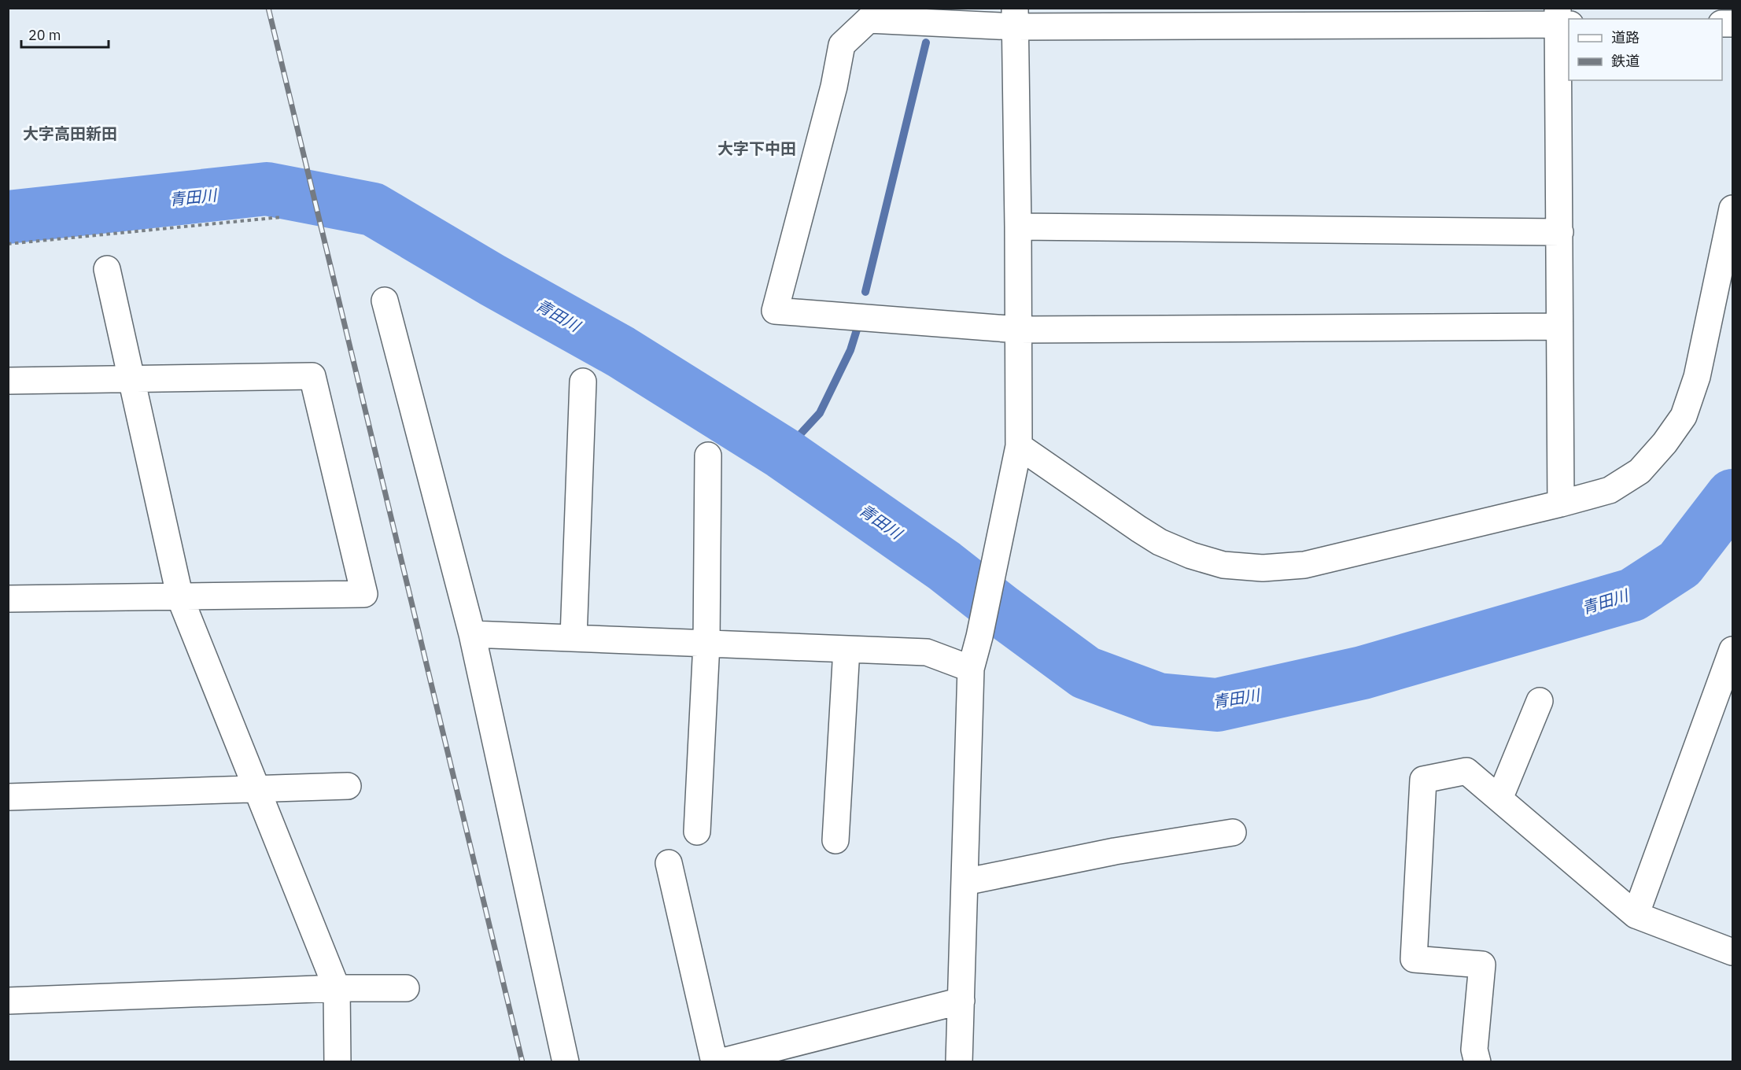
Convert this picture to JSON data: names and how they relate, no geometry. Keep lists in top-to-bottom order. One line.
{"districts":["大字高田新田","大字下中田"],"water":["青田川"],"legend":["道路","鉄道"],"scale_bar":"20 m"}
